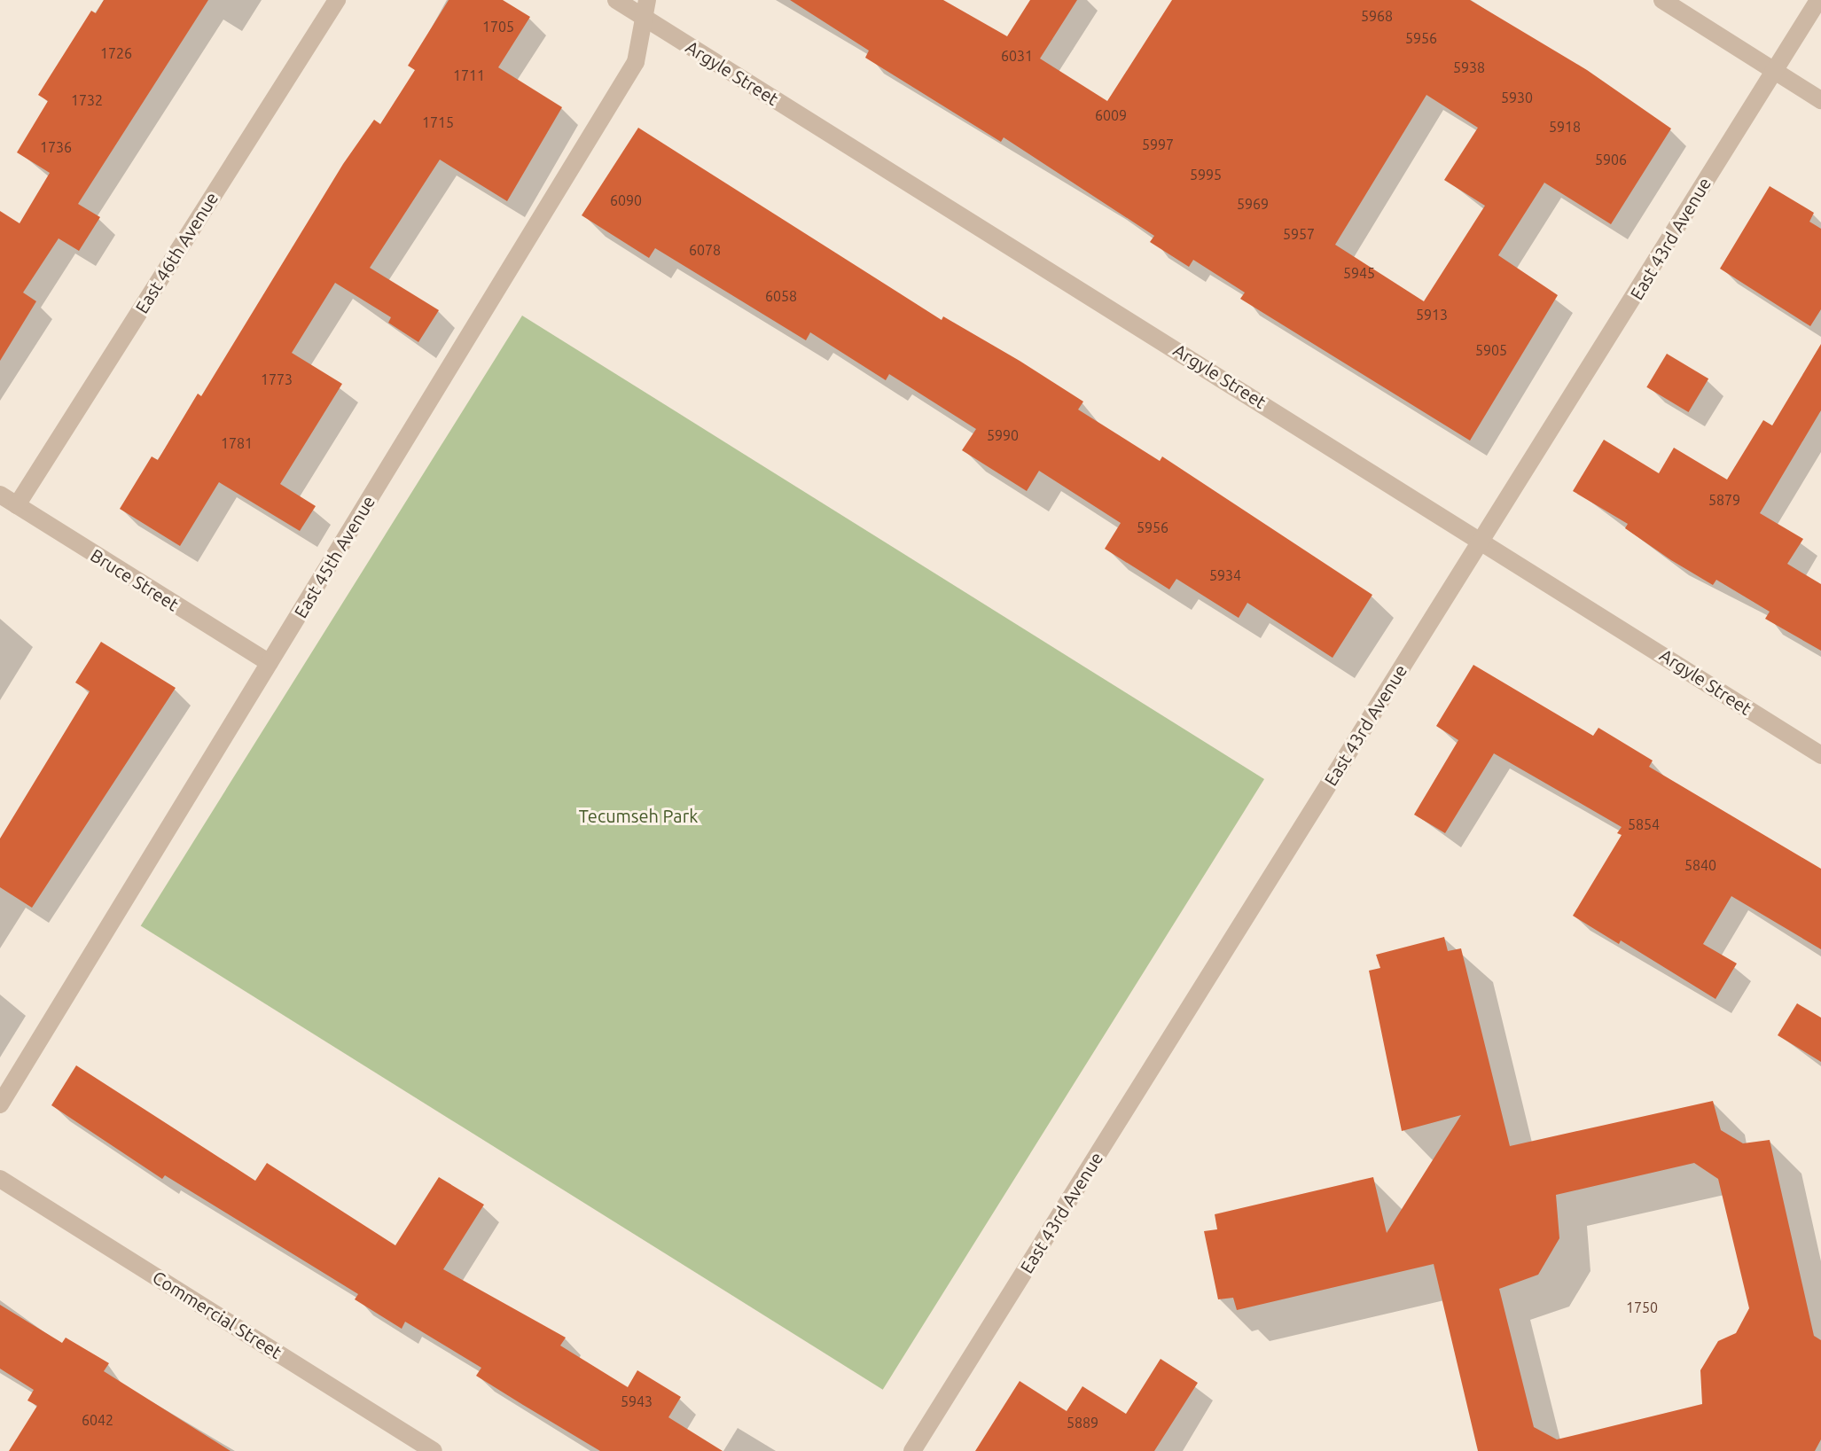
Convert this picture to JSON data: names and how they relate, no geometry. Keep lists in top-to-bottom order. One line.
{"streets":{"street":["Argyle Street","East 43rd Avenue","East 46th Avenue","East 45th Avenue","Bruce Street","Commercial Street"]},"crossings":[["Argyle Street","East 43rd Avenue"],["Argyle Street","East 45th Avenue"],["East 46th Avenue","Bruce Street"],["East 45th Avenue","Bruce Street"]],"parks":["Tecumseh Park"],"house_numbers":["5968","1705","5956","1726","6031","5938","1711","5930","1732","6009","1715","5918","5997","1736","5906","5995","6090","5969","5957","6078","5945","6058","5913","5905","1773","5990","1781","5879","5956","5934","5854","5840","1750","5943","6042","5889"]}
